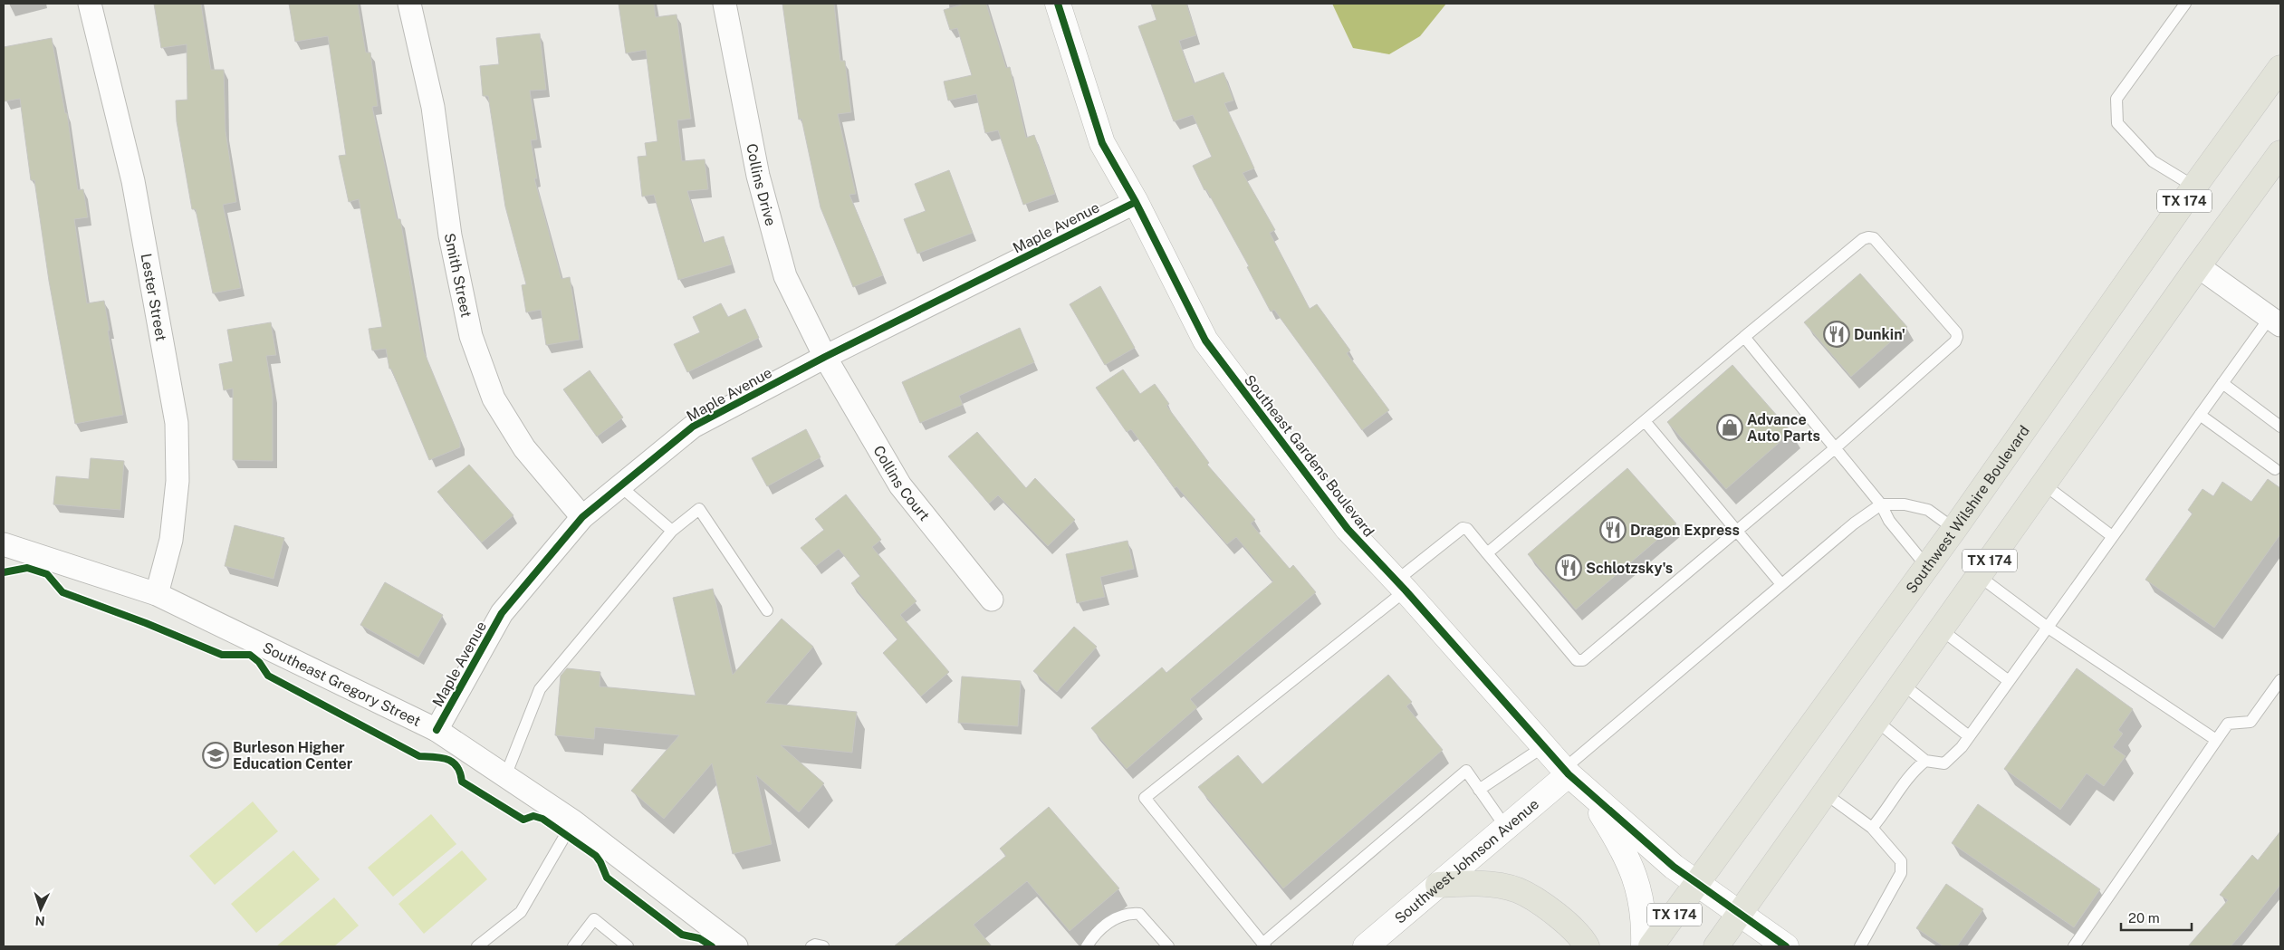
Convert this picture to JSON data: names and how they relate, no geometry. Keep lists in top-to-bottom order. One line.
{"streets":{"main road":["TX 174","Southwest Wilshire Boulevard"],"street":["Collins Drive","Maple Avenue","Smith Street","Lester Street","Southeast Gardens Boulevard","Collins Court","Southeast Gregory Street","Southwest Johnson Avenue"]},"crossings":[["Collins Drive","Maple Avenue"],["Collins Drive","Collins Court"],["TX 174","Southeast Gardens Boulevard"],["Maple Avenue","Smith Street"],["Maple Avenue","Southeast Gardens Boulevard"],["Maple Avenue","Collins Court"],["Maple Avenue","Southeast Gregory Street"],["Lester Street","Southeast Gregory Street"],["Southeast Gardens Boulevard","Southwest Wilshire Boulevard"],["Southeast Gardens Boulevard","Southwest Johnson Avenue"]],"places":{"restaurant":["Dunkin'","Dragon Express","Schlotzsky's"],"shop":["Advance Auto Parts"],"school or university":["Burleson Higher Education Center"]},"scale_bar":"20 m","north":"bottom"}
